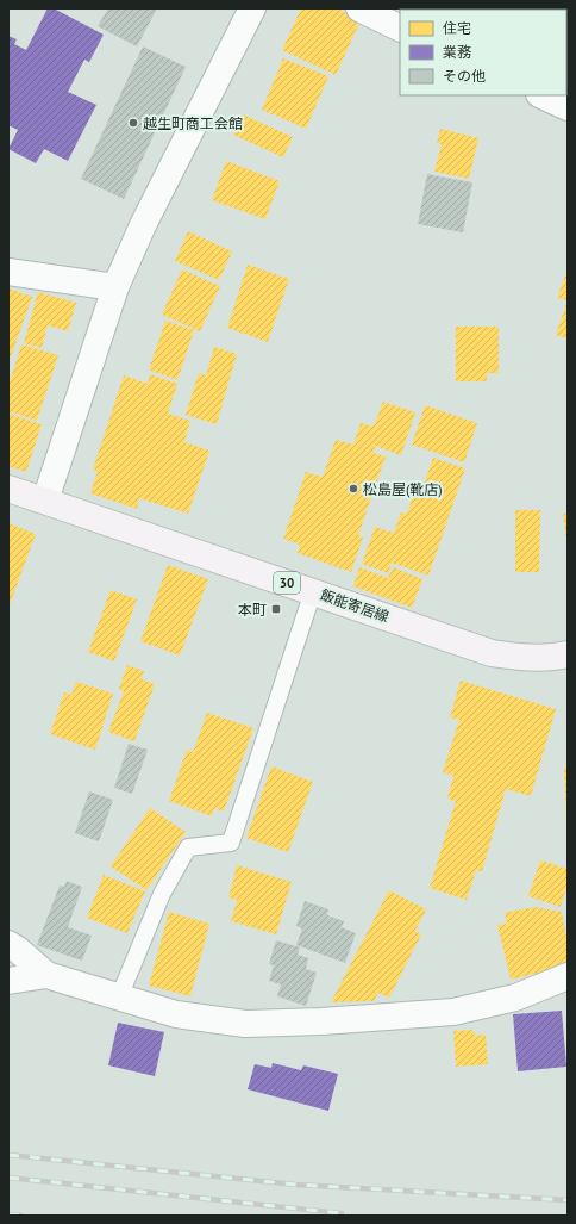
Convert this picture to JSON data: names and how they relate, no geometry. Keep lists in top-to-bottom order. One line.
{"streets":{"main road":["30","飯能寄居線"]},"places":{"other":["越生町商工会館","松島屋(靴店)"],"transit":["本町"]},"legend":["住宅","業務","その他"]}
